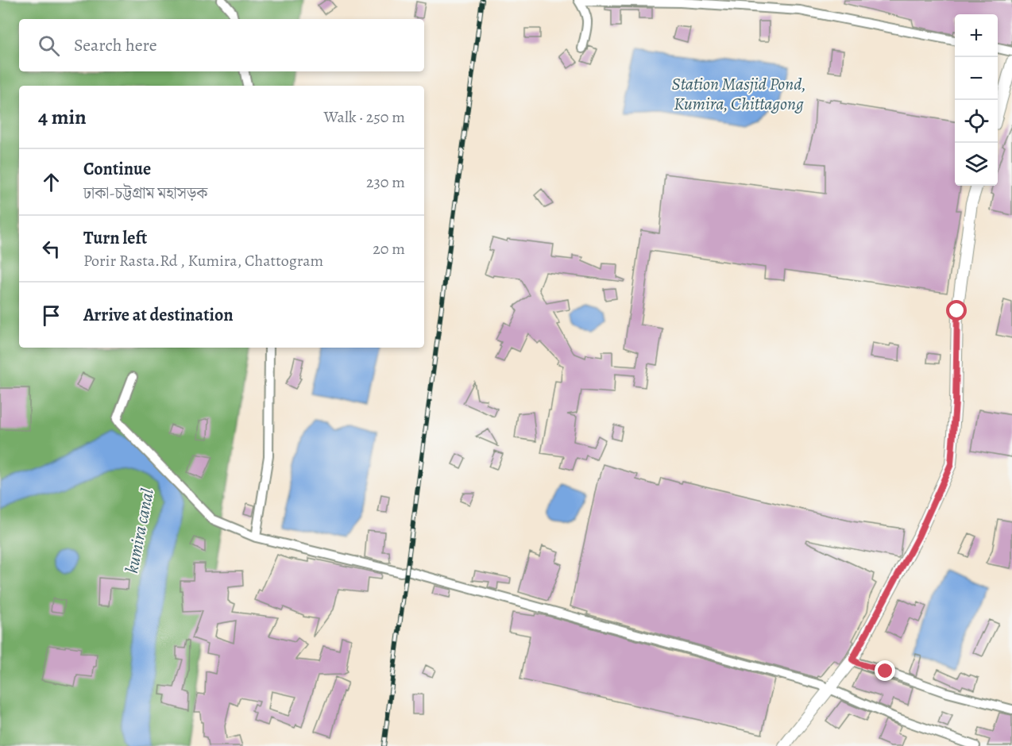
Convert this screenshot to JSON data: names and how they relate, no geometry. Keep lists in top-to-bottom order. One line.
{"water":["Station Masjid Pond, Kumira, Chittagong","kumira canal"],"page":{"map_buttons":["+","−"],"search":"Search here","heading":["4 min","Walk · 250 m"],"list":[["Continue","ঢাকা-চট্টগ্রাম মহাসড়ক","230 m"],["Turn left","Porir Rasta.Rd , Kumira, Chattogram","20 m"],"Arrive at destination"]}}
